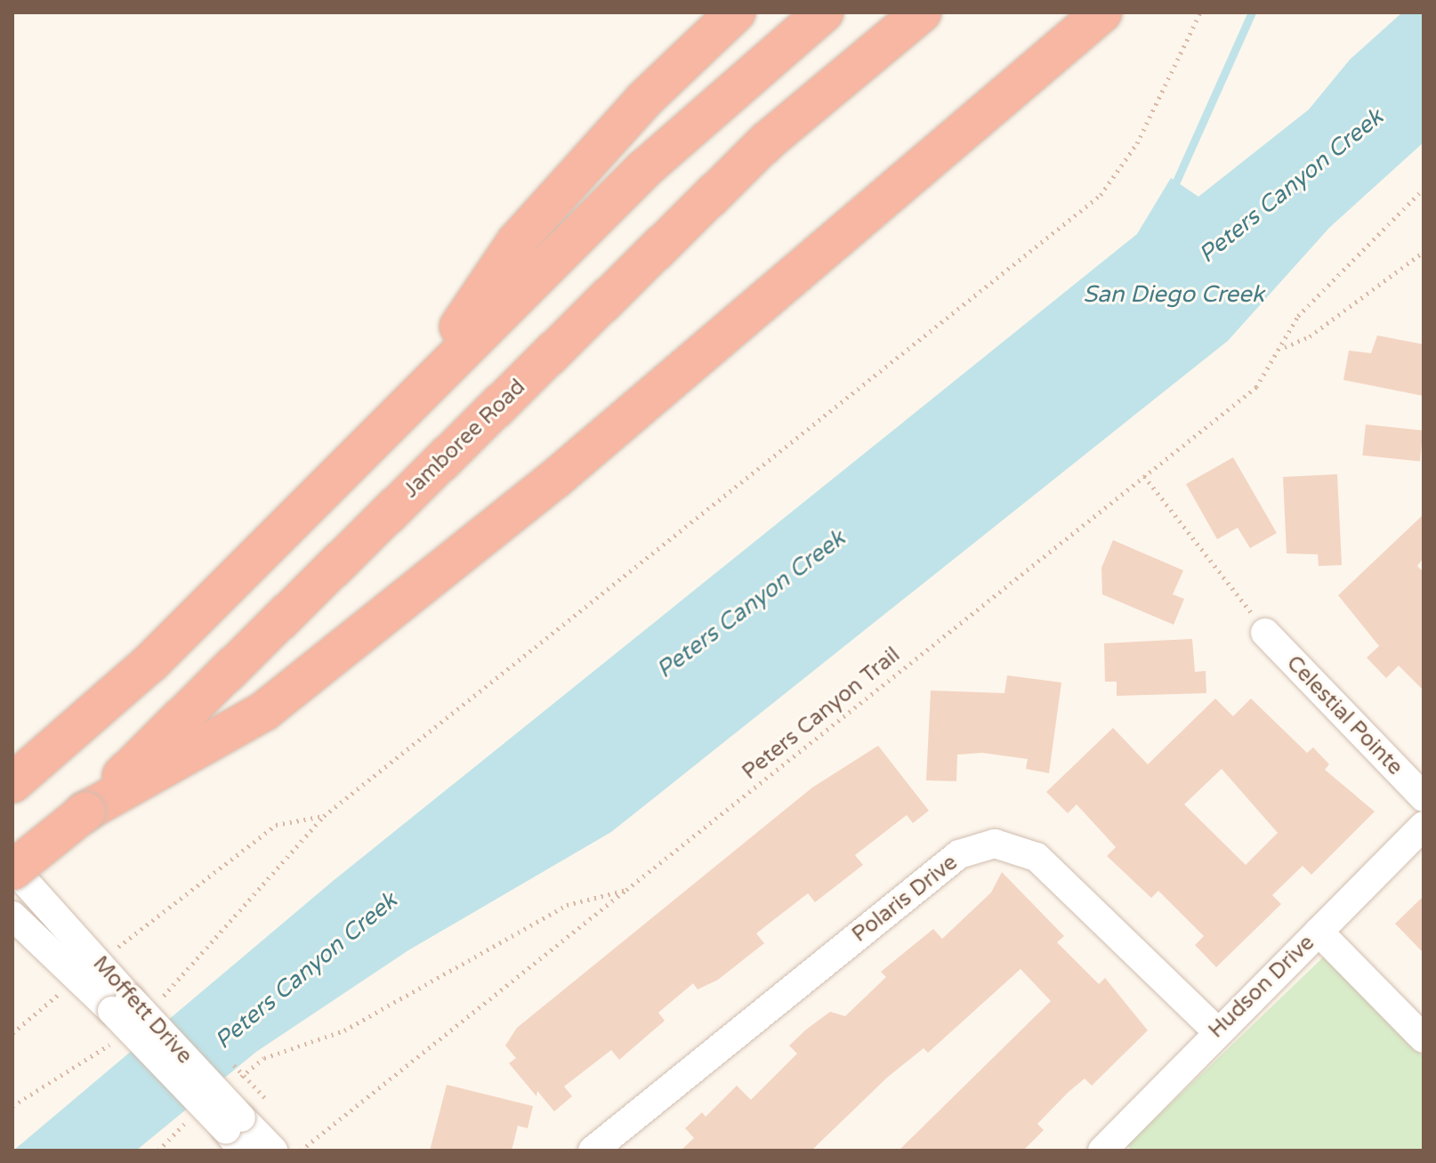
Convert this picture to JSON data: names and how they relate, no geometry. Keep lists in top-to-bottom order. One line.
{"streets":{"highway":["Jamboree Road"],"street":["Celestial Pointe","Polaris Drive","Hudson Drive","Moffett Drive"],"path":["Peters Canyon Trail"]},"crossings":[["Jamboree Road","Moffett Drive"],["Polaris Drive","Hudson Drive"]],"water":["Peters Canyon Creek","San Diego Creek"]}
